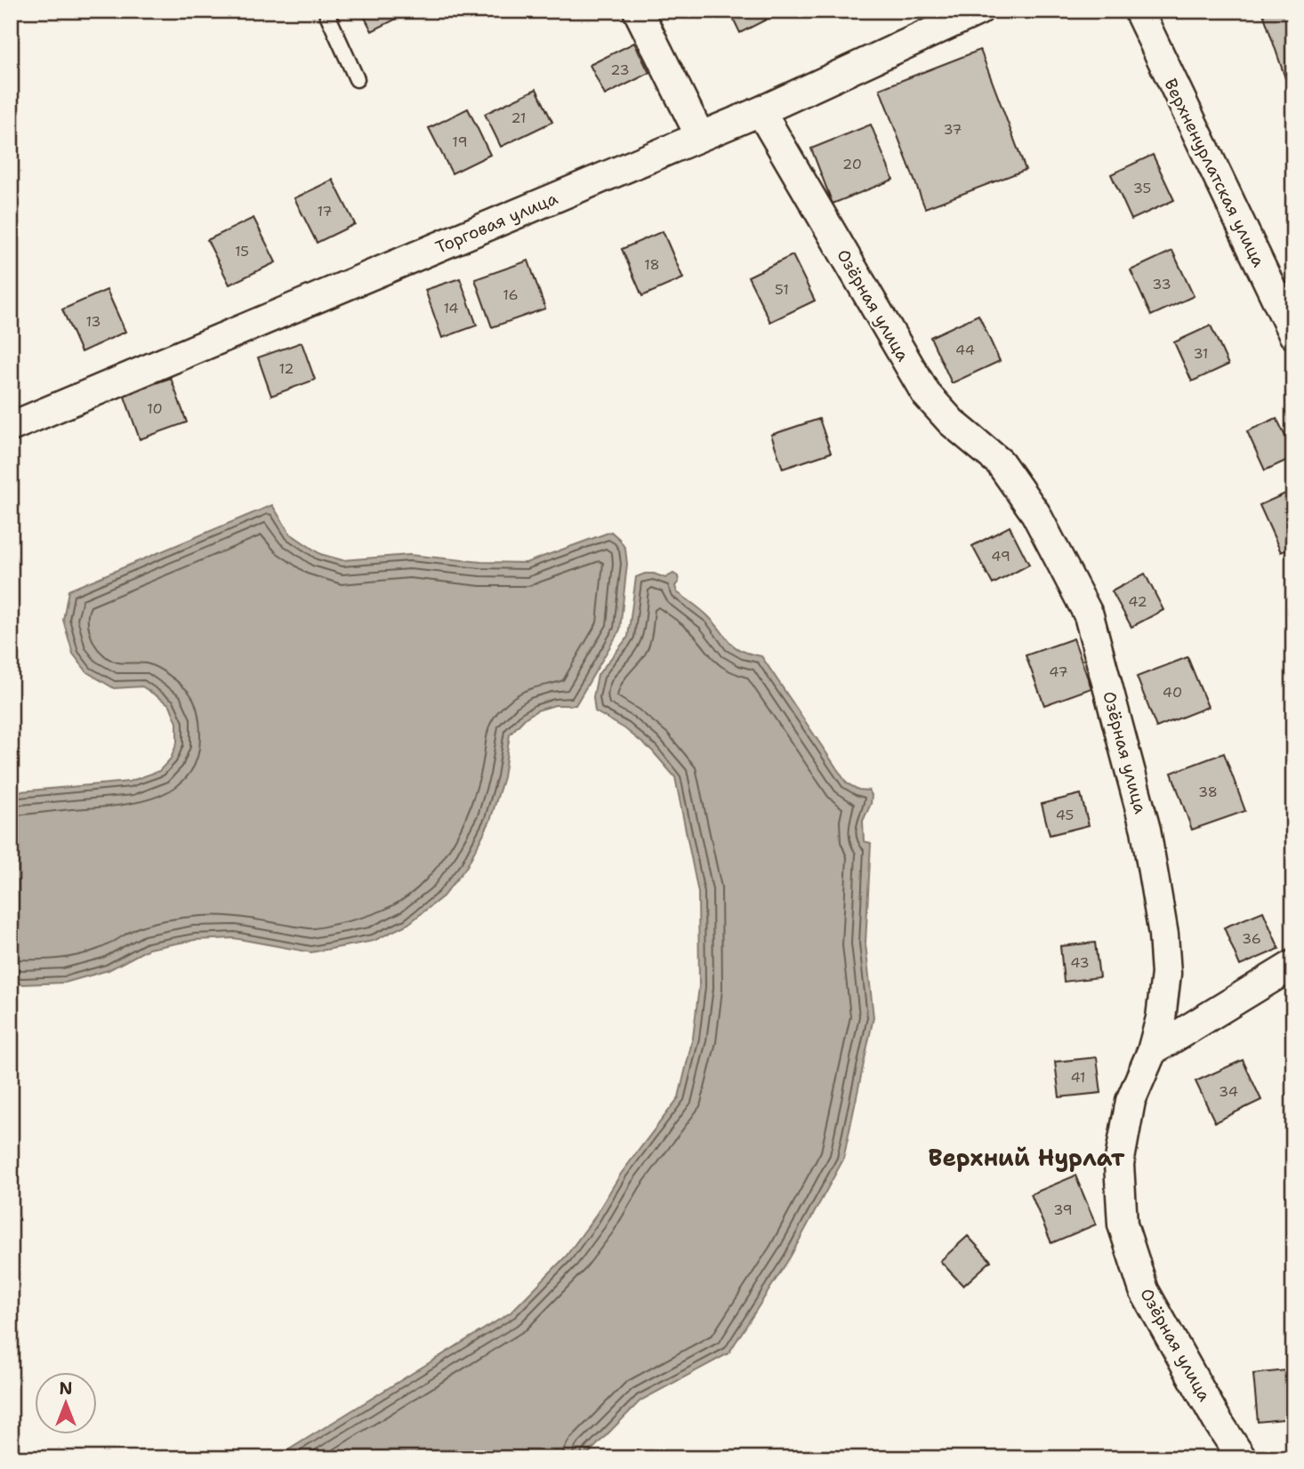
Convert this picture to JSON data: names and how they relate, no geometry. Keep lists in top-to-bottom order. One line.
{"streets":{"street":["Верхненурлатская улица","Торговая улица","Озёрная улица"]},"crossings":[["Торговая улица","Озёрная улица"]],"districts":["Верхний Нурлат"],"house_numbers":["23","21","37","19","20","35","17","15","18","33","51","16","14","13","44","31","12","10","49","42","47","40","38","45","36","43","41","34","39"],"north":"top"}
